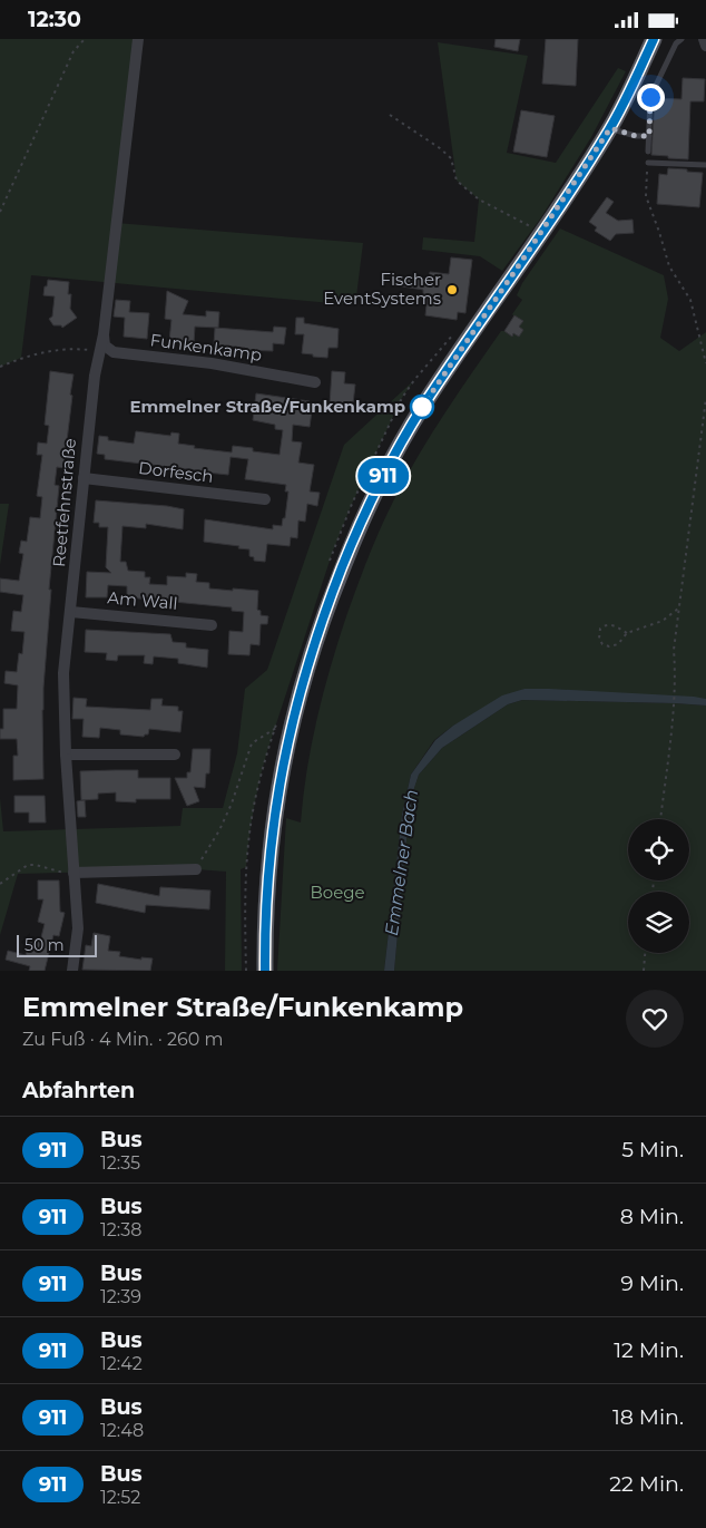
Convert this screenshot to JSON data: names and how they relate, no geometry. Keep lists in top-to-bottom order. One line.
{"streets":{"street":["Funkenkamp","Dorfesch","Reetfehnstraße","Am Wall"]},"crossings":[["Funkenkamp","Reetfehnstraße"],["Dorfesch","Reetfehnstraße"],["Reetfehnstraße","Am Wall"]],"water":["Emmelner Bach"],"parks":["Boege"],"places":["Fischer EventSystems","Emmelner Straße/Funkenkamp"],"lines":["bus line 911"],"scale_bar":"50 m","page":{"status":"12:30","on_map":"911","scale":"50 m","heading":[["Emmelner Straße/Funkenkamp","Zu Fuß · 4 Min. · 260 m"],"Abfahrten"],"list":[{"mark":"911","name":"Bus","note":"12:35","value":"5 Min."},{"mark":"911","name":"Bus","note":"12:38","value":"8 Min."},{"mark":"911","name":"Bus","note":"12:39","value":"9 Min."},{"mark":"911","name":"Bus","note":"12:42","value":"12 Min."},{"mark":"911","name":"Bus","note":"12:48","value":"18 Min."},{"mark":"911","name":"Bus","note":"12:52","value":"22 Min."}]}}
